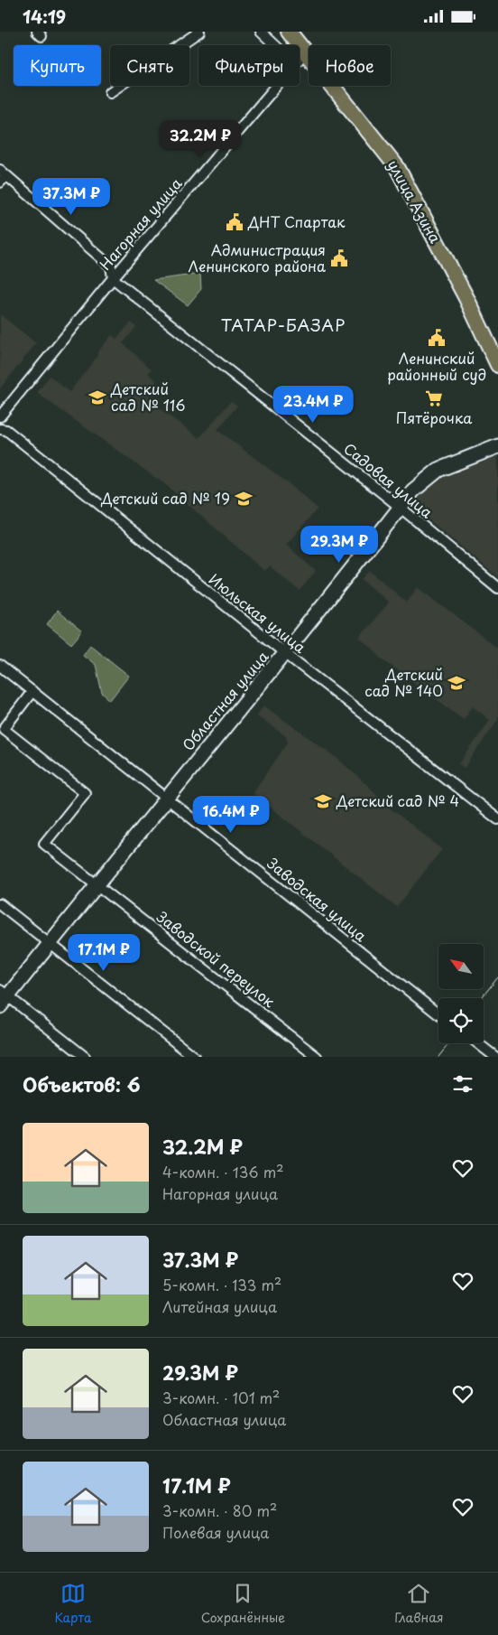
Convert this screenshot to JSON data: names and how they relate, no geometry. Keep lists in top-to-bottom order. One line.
{"streets":{"main road":["улица Азина","Областная улица"],"street":["Нагорная улица","Садовая улица","Июльская улица","Заводская улица","Заводской переулок"]},"crossings":[["улица Азина","Нагорная улица"],["Нагорная улица","Садовая улица"],["Садовая улица","Областная улица"],["Июльская улица","Областная улица"],["Областная улица","Заводская улица"],["Областная улица","Заводской переулок"]],"districts":["ТАТАР-БАЗАР"],"places":{"public building":["ДНТ Спартак","Администрация Ленинского района","Ленинский районный суд"],"school or university":["Детский сад № 116","Детский сад № 19","Детский сад № 140","Детский сад № 4"],"supermarket":["Пятёрочка"]},"north":"top left","page":{"status":"14:19","chip":["Купить","Снять","Фильтры","Новое"],"price":["32.2M ₽","37.3M ₽","23.4M ₽","29.3M ₽","16.4M ₽","17.1M ₽"],"heading":"Объектов: 6","list":[{"name":"32.2M ₽","note":"4-комн. · 136 m² · Нагорная улица"},{"name":"37.3M ₽","note":"5-комн. · 133 m² · Литейная улица"},{"name":"29.3M ₽","note":"3-комн. · 101 m² · Областная улица"},{"name":"17.1M ₽","note":"3-комн. · 80 m² · Полевая улица"}],"tabs":["Карта","Сохранённые","Главная"]}}
